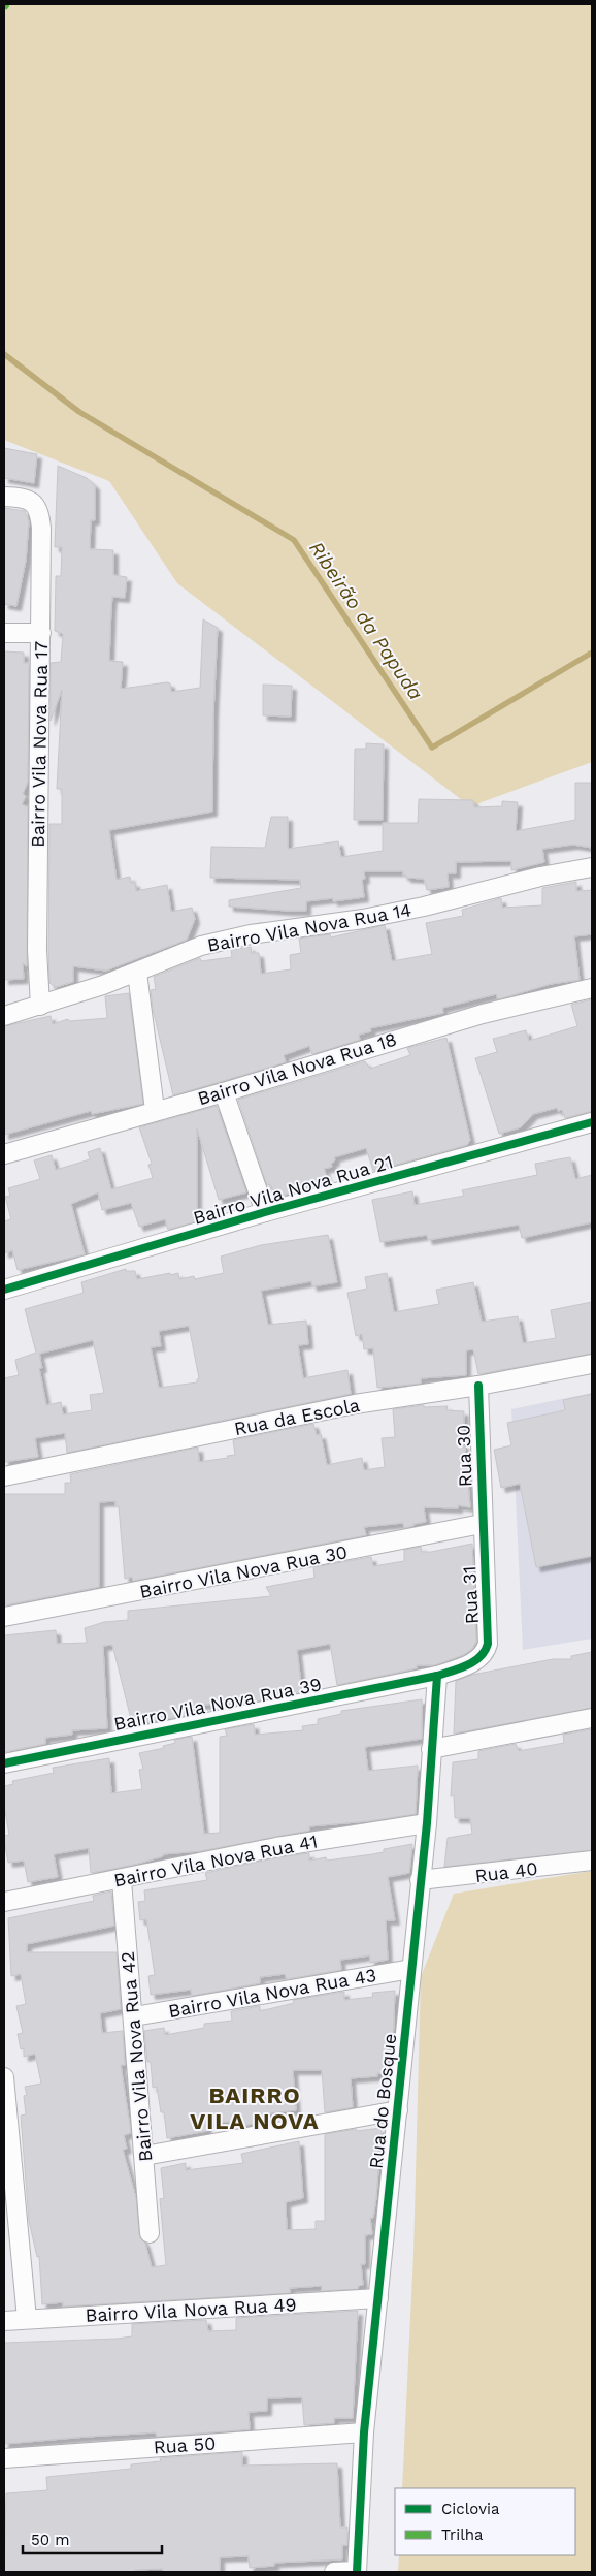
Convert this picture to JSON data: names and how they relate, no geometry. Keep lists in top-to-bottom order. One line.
{"streets":{"street":["Bairro Vila Nova Rua 17","Bairro Vila Nova Rua 14","Bairro Vila Nova Rua 18","Bairro Vila Nova Rua 21","Rua da Escola","Rua 30","Bairro Vila Nova Rua 30","Rua 31","Bairro Vila Nova Rua 39","Bairro Vila Nova Rua 41","Rua 40","Bairro Vila Nova Rua 43","Bairro Vila Nova Rua 42","Rua do Bosque","Bairro Vila Nova Rua 49","Rua 50"]},"crossings":[["Bairro Vila Nova Rua 17","Bairro Vila Nova Rua 14"],["Rua da Escola","Rua 30"],["Rua 30","Bairro Vila Nova Rua 30"],["Rua 30","Rua 31"],["Bairro Vila Nova Rua 30","Rua 31"],["Rua 31","Bairro Vila Nova Rua 39"],["Rua 31","Rua do Bosque"],["Bairro Vila Nova Rua 39","Rua do Bosque"],["Bairro Vila Nova Rua 41","Bairro Vila Nova Rua 42"],["Bairro Vila Nova Rua 41","Rua do Bosque"],["Rua 40","Rua do Bosque"],["Bairro Vila Nova Rua 43","Bairro Vila Nova Rua 42"],["Bairro Vila Nova Rua 43","Rua do Bosque"],["Rua do Bosque","Bairro Vila Nova Rua 49"],["Rua do Bosque","Rua 50"]],"districts":["BAIRRO VILA NOVA"],"water":["Ribeirão da Papuda"],"legend":["Ciclovia","Trilha"],"scale_bar":"50 m"}
